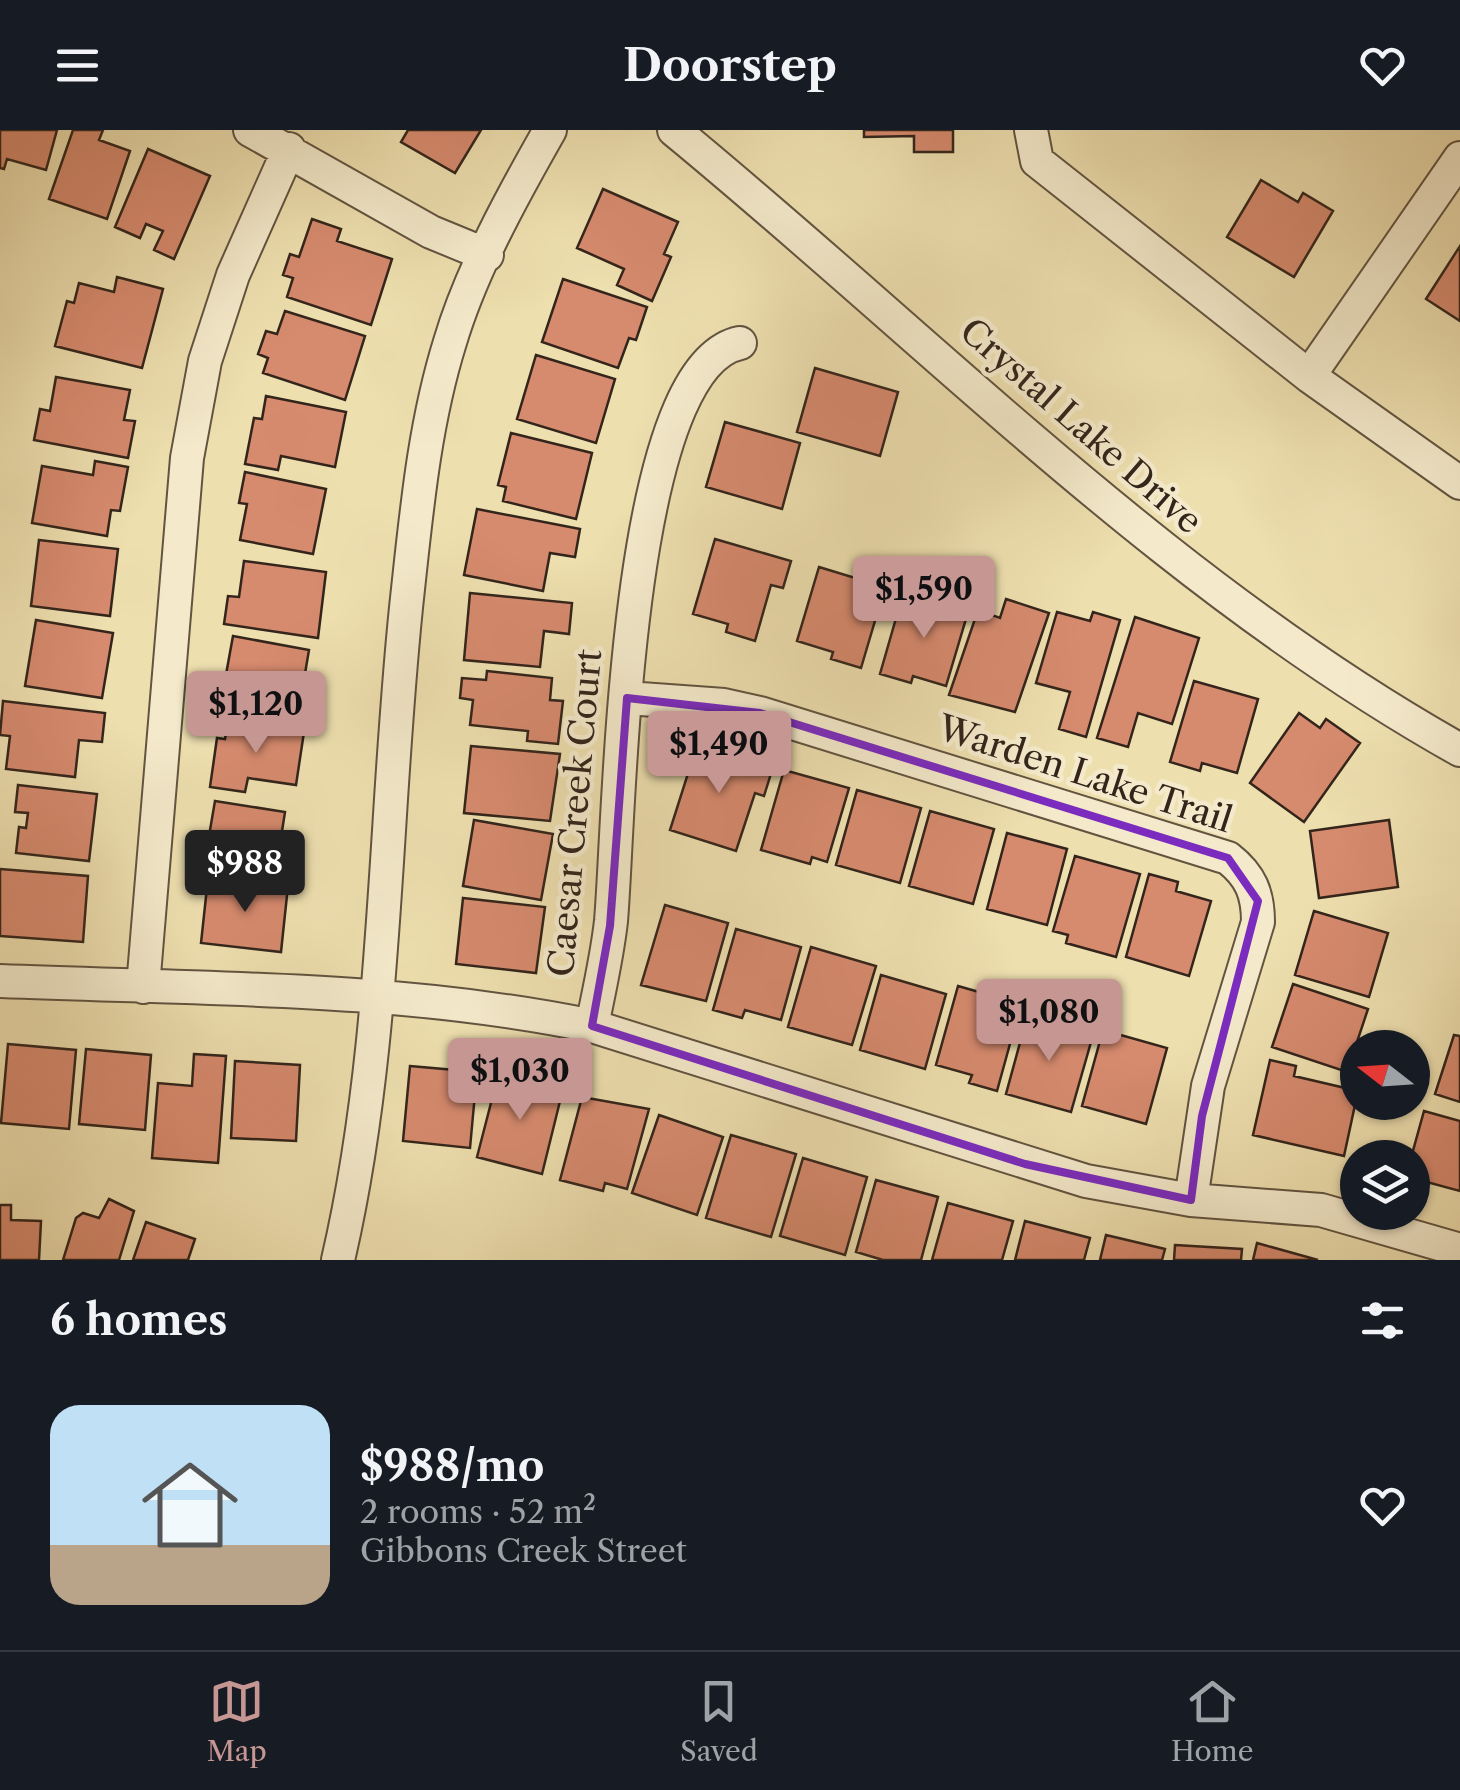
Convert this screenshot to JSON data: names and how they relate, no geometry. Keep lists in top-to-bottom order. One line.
{"streets":{"street":["Crystal Lake Drive","Warden Lake Trail","Caesar Creek Court"]},"crossings":[["Warden Lake Trail","Caesar Creek Court"]],"north":"left","page":{"header":"Doorstep","price":["$1,590","$1,120","$1,490","$988","$1,080","$1,030"],"heading":"6 homes","list":[{"name":"$988/mo","note":"2 rooms · 52 m² · Gibbons Creek Street"}],"tabs":["Map","Saved","Home"]}}
